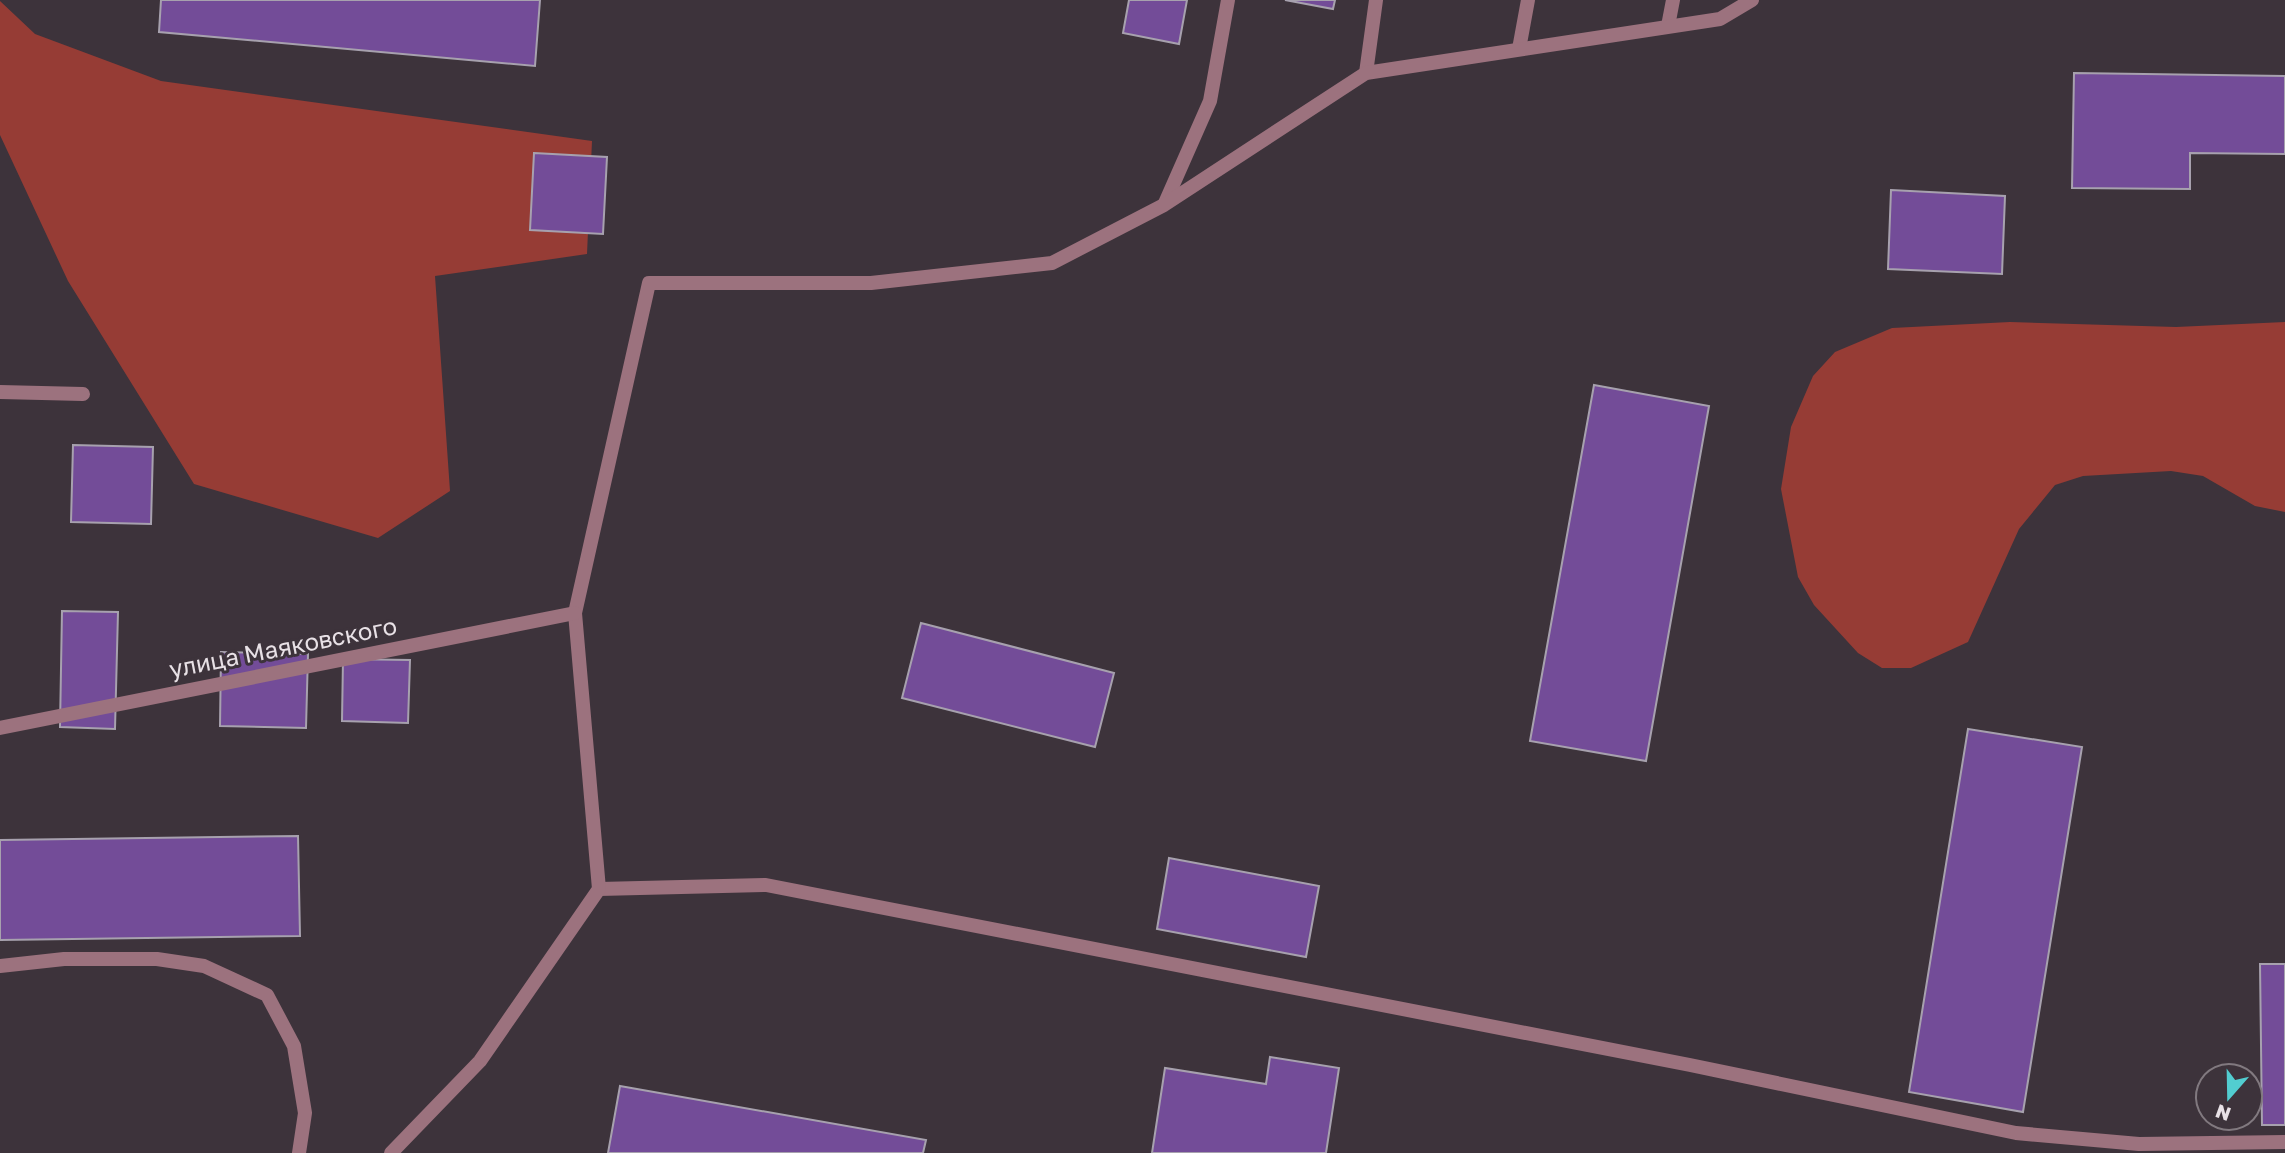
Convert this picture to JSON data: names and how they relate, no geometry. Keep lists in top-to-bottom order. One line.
{"streets":{"street":["улица Маяковского"]},"north":"bottom"}
